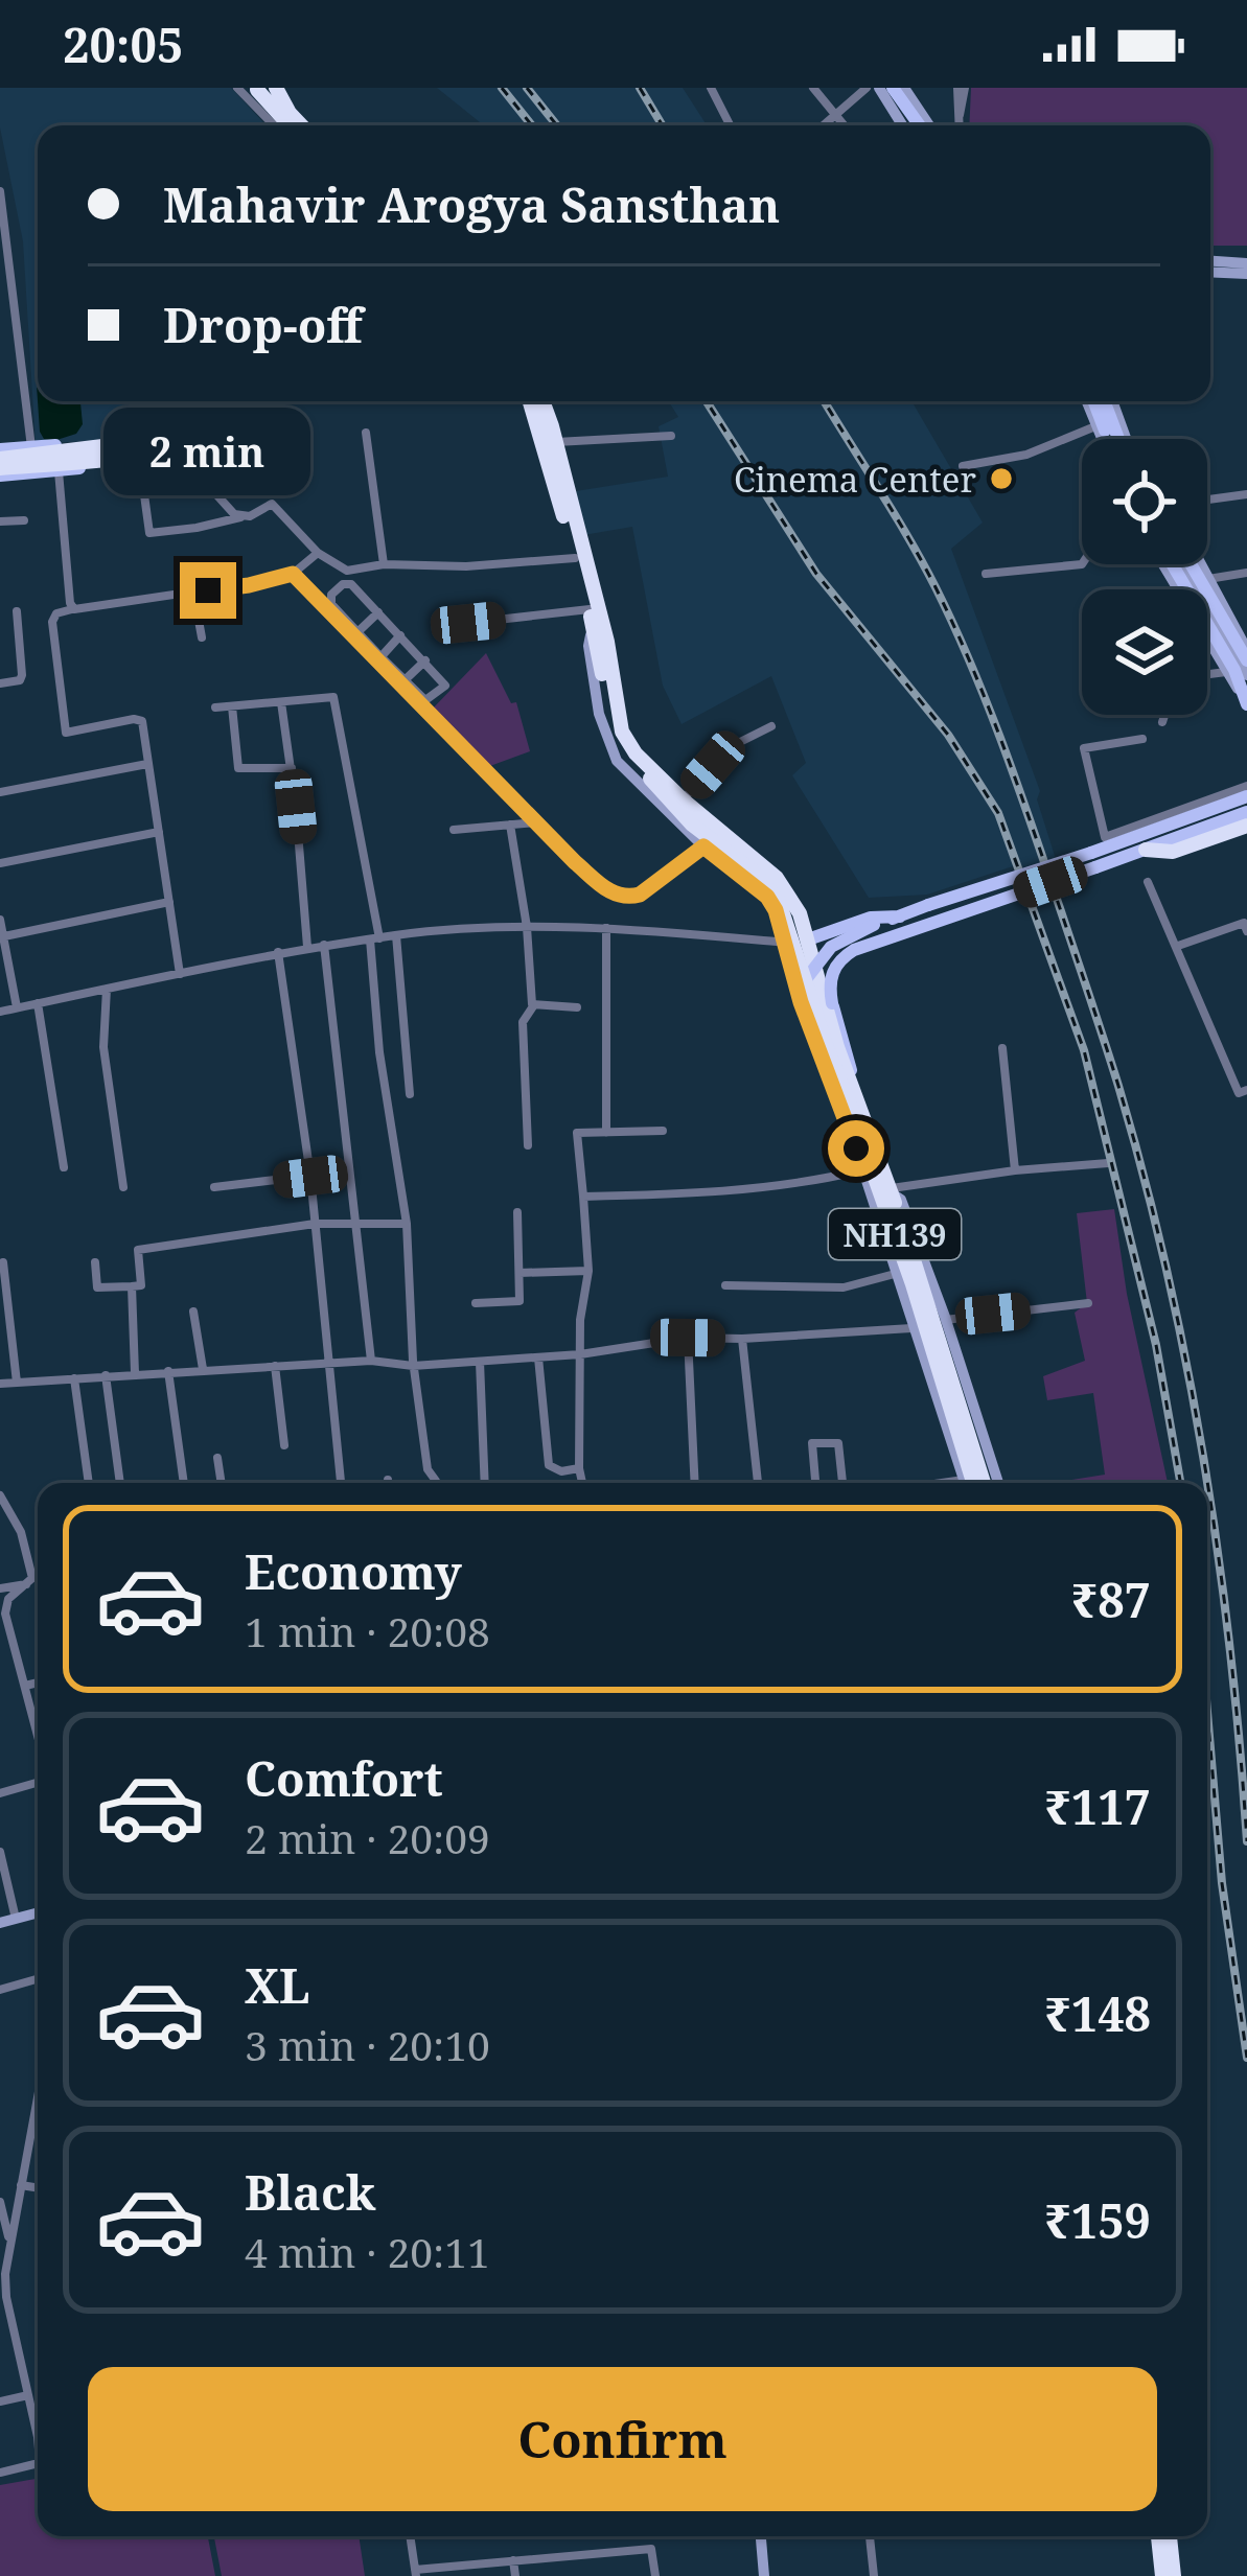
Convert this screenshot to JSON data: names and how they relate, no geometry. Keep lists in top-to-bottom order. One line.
{"streets":{"highway":["NH139"]},"places":["Cinema Center"],"page":{"status":"20:05","banner":["Mahavir Arogya Sansthan","Drop-off"],"bubble":"2 min","list":[{"name":"Economy","note":"1 min · 20:08","value":"₹87"},{"name":"Comfort","note":"2 min · 20:09","value":"₹117"},{"name":"XL","note":"3 min · 20:10","value":"₹148"},{"name":"Black","note":"4 min · 20:11","value":"₹159"}],"buttons":"Confirm"}}
